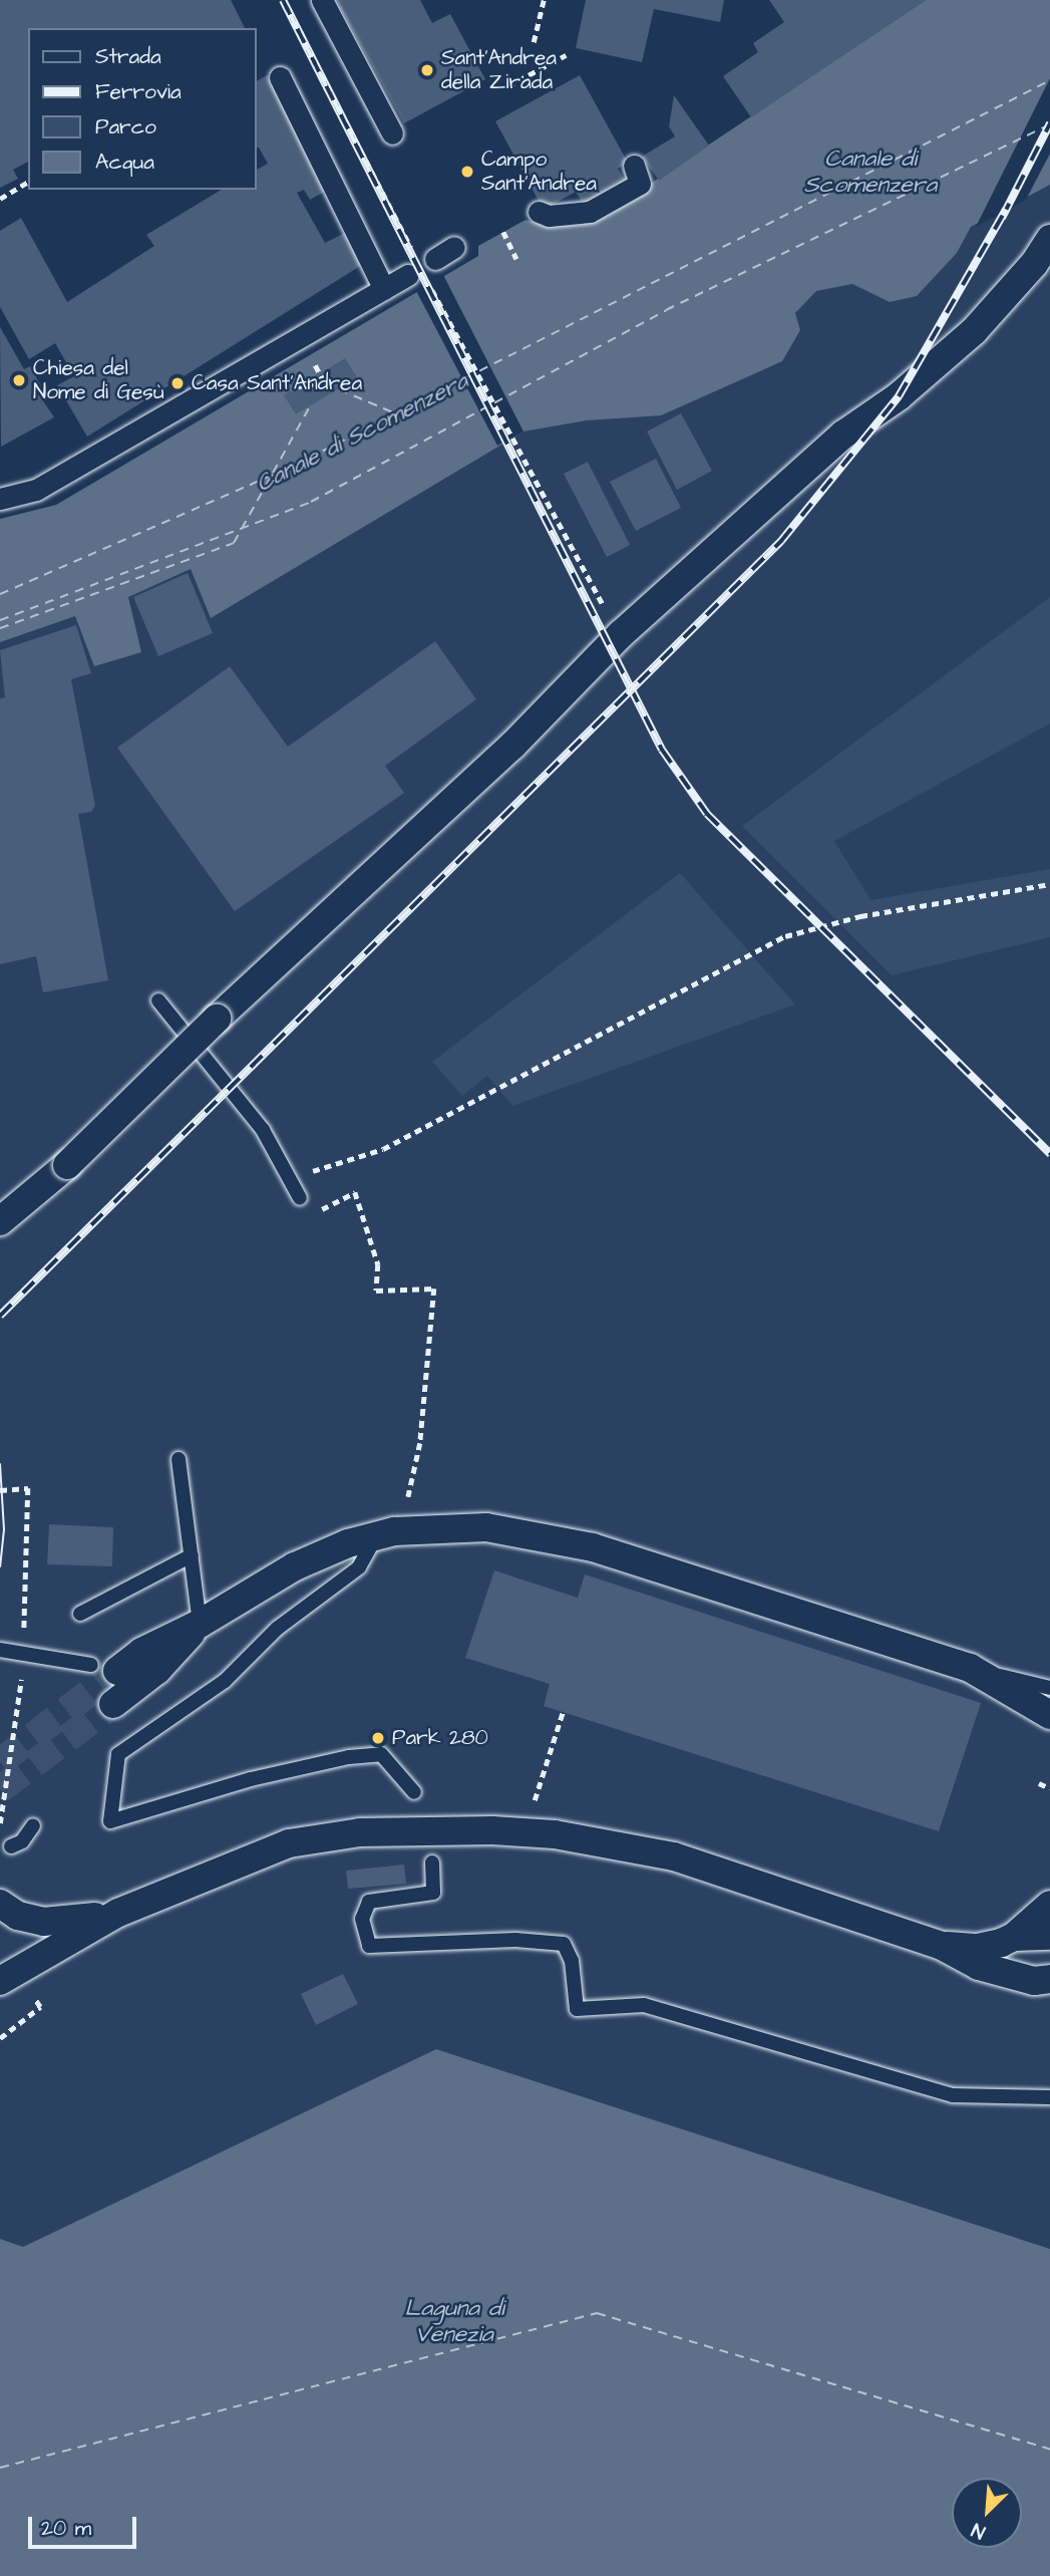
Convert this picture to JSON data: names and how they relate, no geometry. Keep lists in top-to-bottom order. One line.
{"water":["Canale di Scomenzera","Laguna di Venezia"],"places":["Sant'Andrea della Zirada","Campo Sant'Andrea","Chiesa del Nome di Gesù","Casa Sant'Andrea","Park 280"],"legend":["Strada","Ferrovia","Parco","Acqua"],"scale_bar":"20 m","north":"bottom left"}
